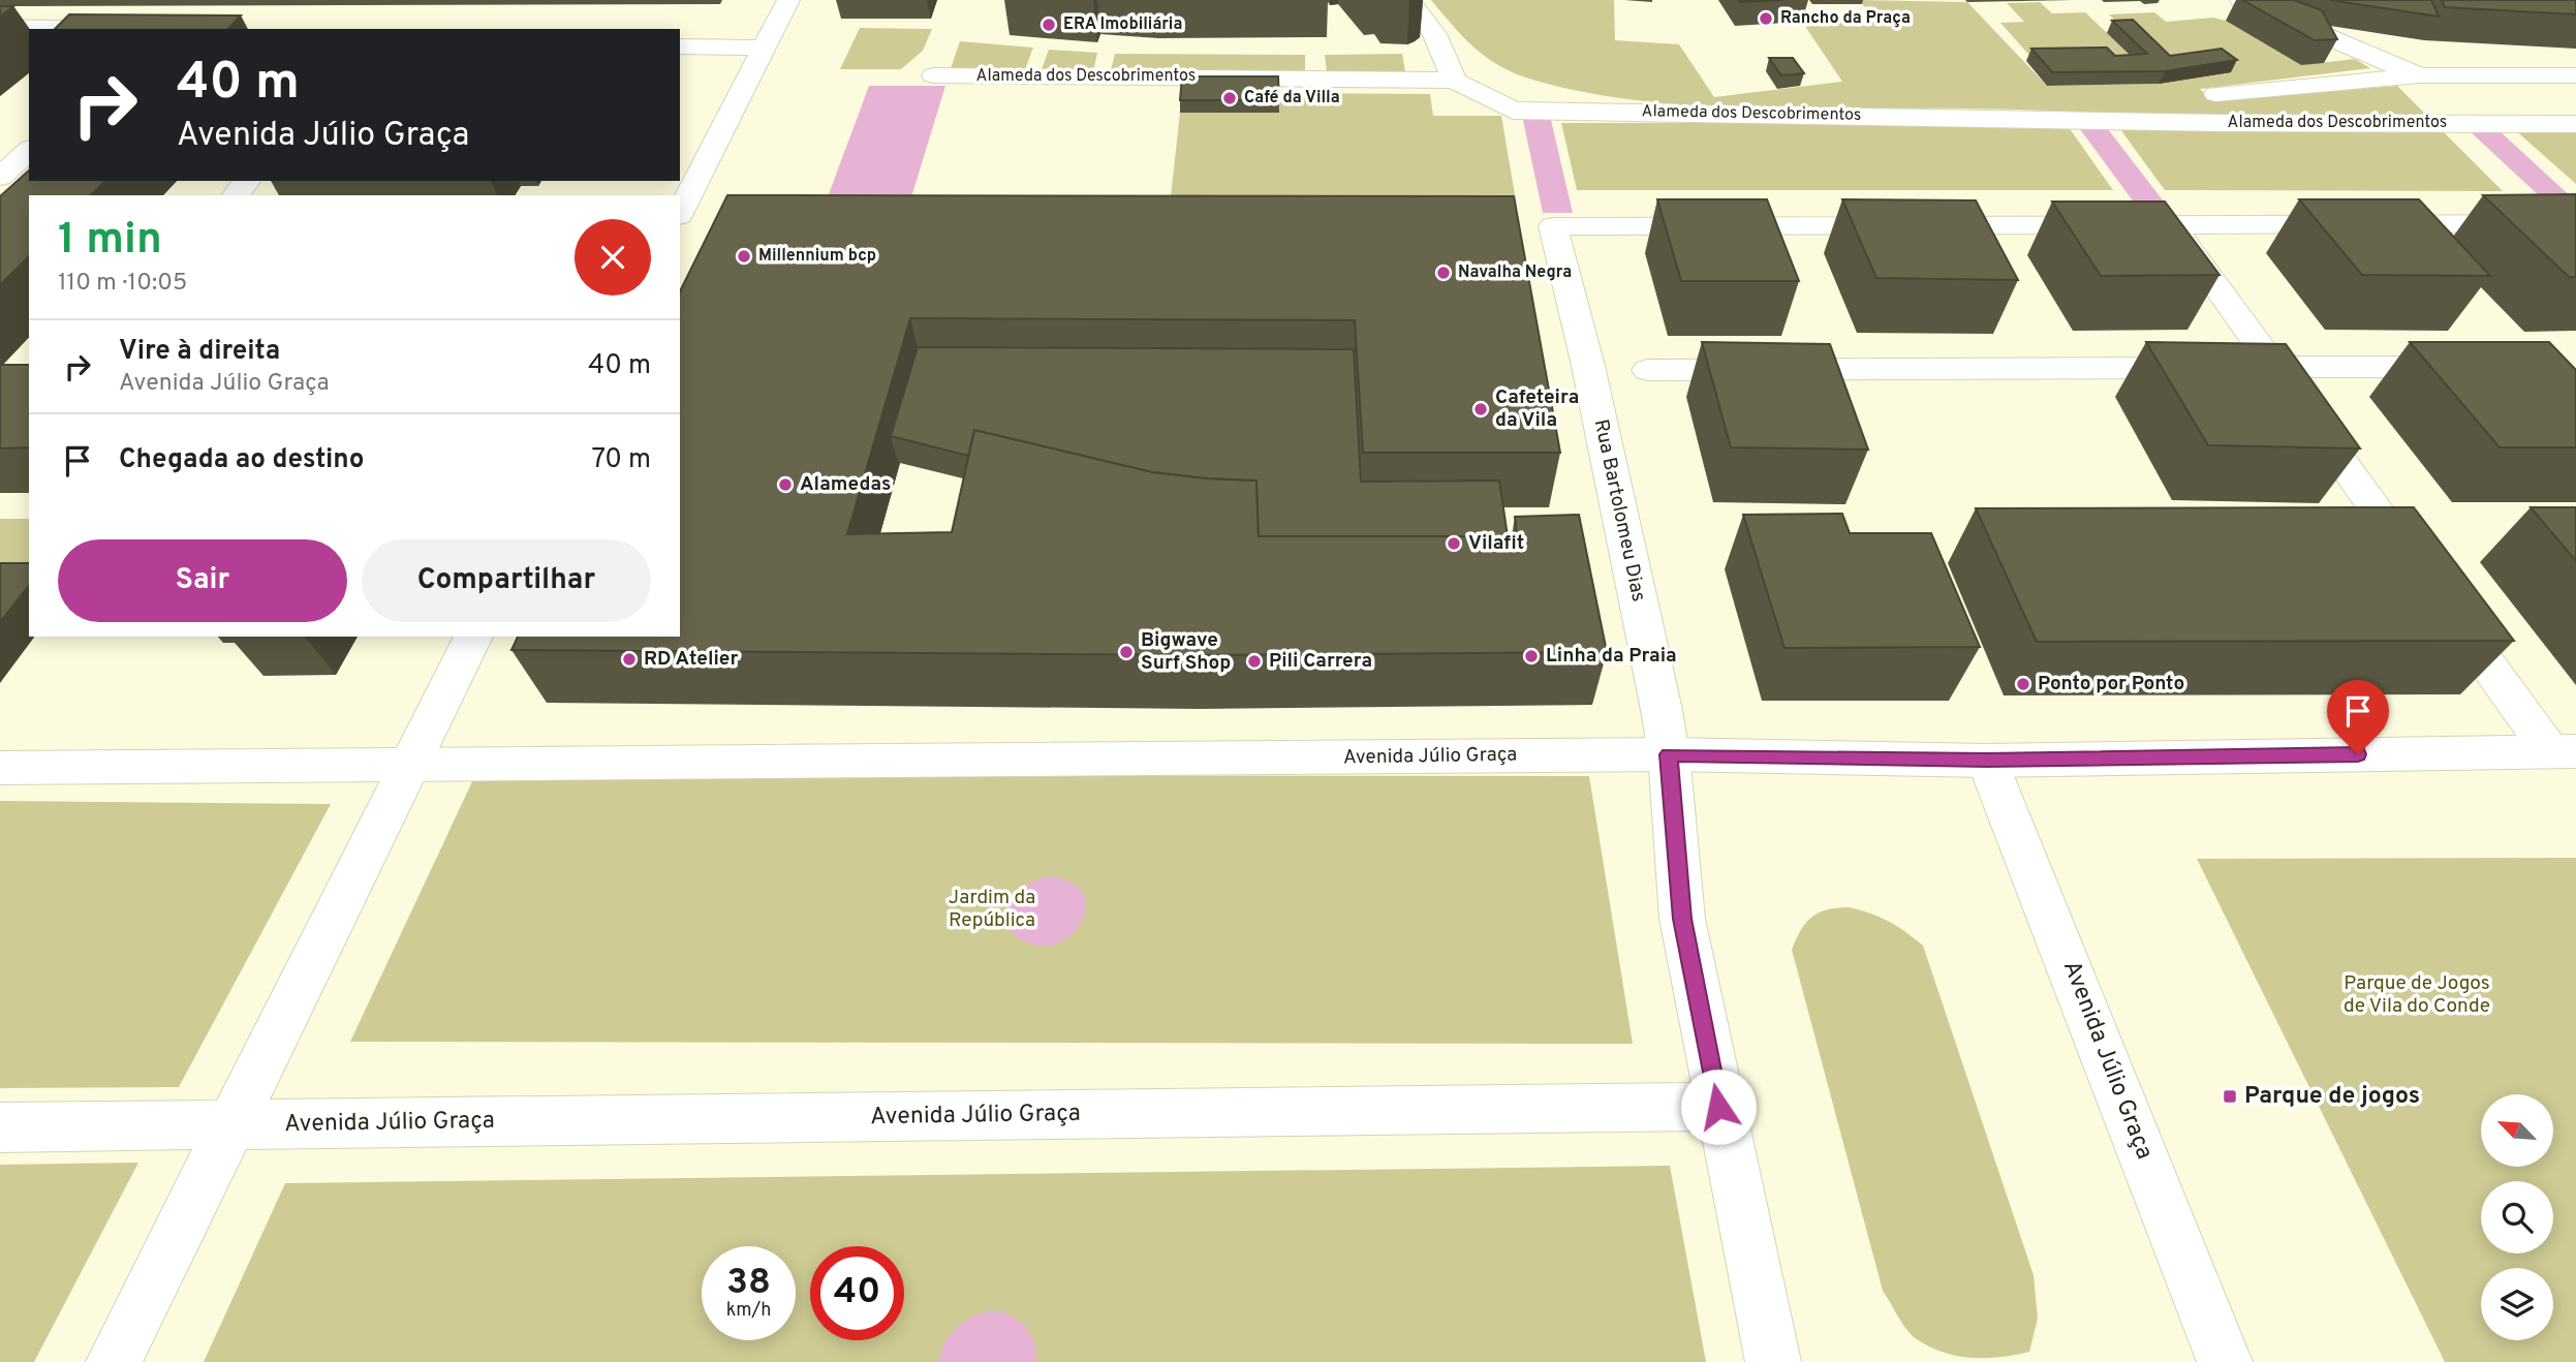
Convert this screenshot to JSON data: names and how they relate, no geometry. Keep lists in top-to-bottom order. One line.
{"streets":{"street":["Alameda dos Descobrimentos","Rua Bartolomeu Dias","Avenida Júlio Graça"]},"crossings":[["Rua Bartolomeu Dias","Avenida Júlio Graça"]],"parks":["Jardim da República","Parque de Jogos de Vila do Conde"],"places":{"other":["Rancho da Praça","ERA Imobiliária","Café da Villa","Millennium bcp","Navalha Negra","Cafeteira da Vila","Alamedas","Vilafit","Bigwave Surf Shop","Linha da Praia","RD Atelier","Pili Carrera","Ponto por Ponto"],"transit":["Parque de jogos"]},"north":"top left","page":{"turn":["40 m","Avenida Júlio Graça"],"heading":["1 min","110 m · 10:05"],"list":[{"name":"Vire à direita","note":"Avenida Júlio Graça","value":"40 m"},{"name":"Chegada ao destino","value":"70 m"}],"buttons":["Sair","Compartilhar"],"speed":"38 km/h","limit":"40"}}
